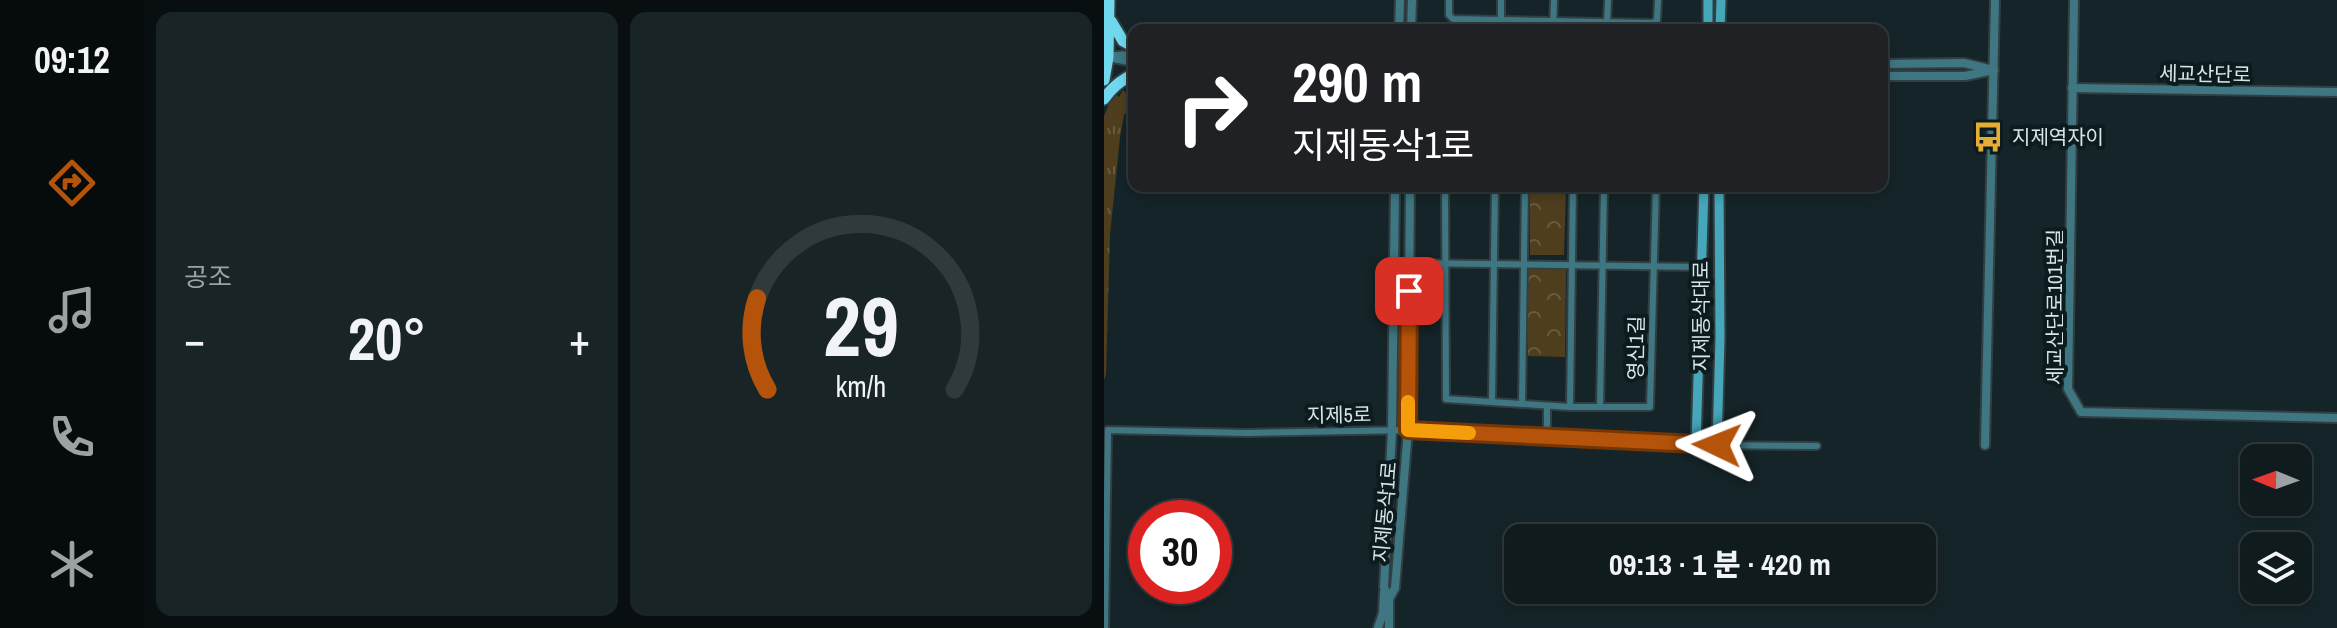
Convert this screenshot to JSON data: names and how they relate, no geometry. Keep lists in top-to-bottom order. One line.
{"streets":{"main road":["지제동삭대로"],"street":["세교산단로","세교산단로101번길","영신1길","지제5로","지제동삭1로"]},"crossings":[["세교산단로","세교산단로101번길"],["지제동삭대로","지제5로"],["지제5로","지제동삭1로"]],"places":{"bus stop":["지제역자이"]},"north":"left","page":{"tabs":"09:12","tile":"공조","turn":["290 m","지제동삭1로"],"heat":["−","20°","+"],"limit":"30","trip":"09:13 · 1 분 · 420 m","gauge":["29","km/h"]}}
